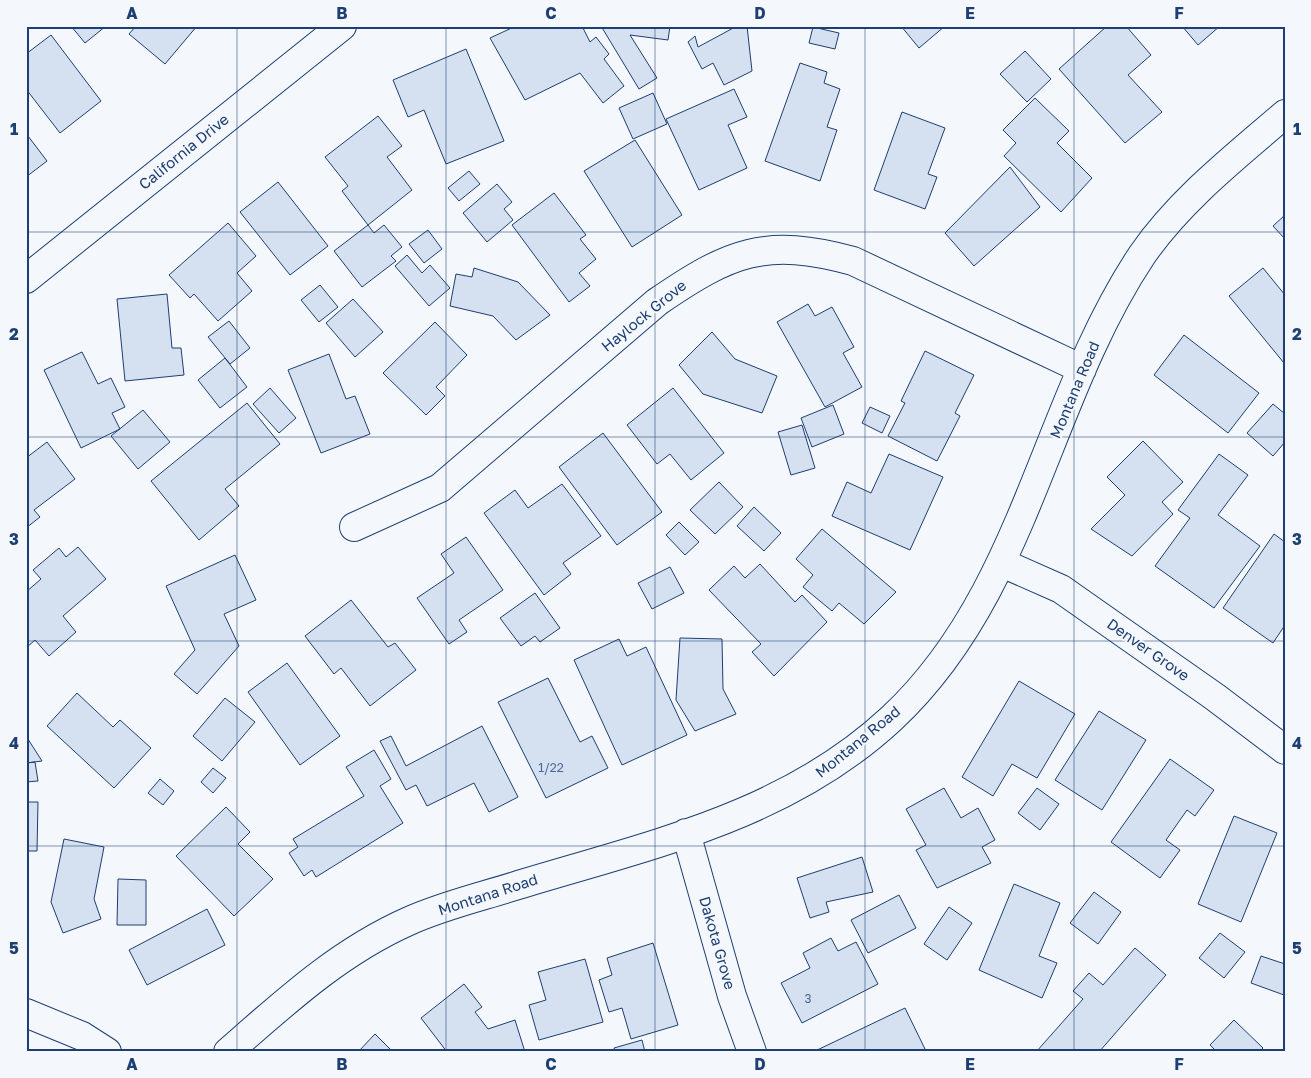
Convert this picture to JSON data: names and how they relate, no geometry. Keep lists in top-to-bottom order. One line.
{"streets":{"street":["California Drive","Haylock Grove","Montana Road","Denver Grove","Dakota Grove"]},"crossings":[["Haylock Grove","Montana Road"],["Montana Road","Denver Grove"],["Montana Road","Dakota Grove"]],"house_numbers":["1/22","3"],"grid":{"columns":["A","B","C","D","E","F"],"rows":["1","2","3","4","5"]}}
